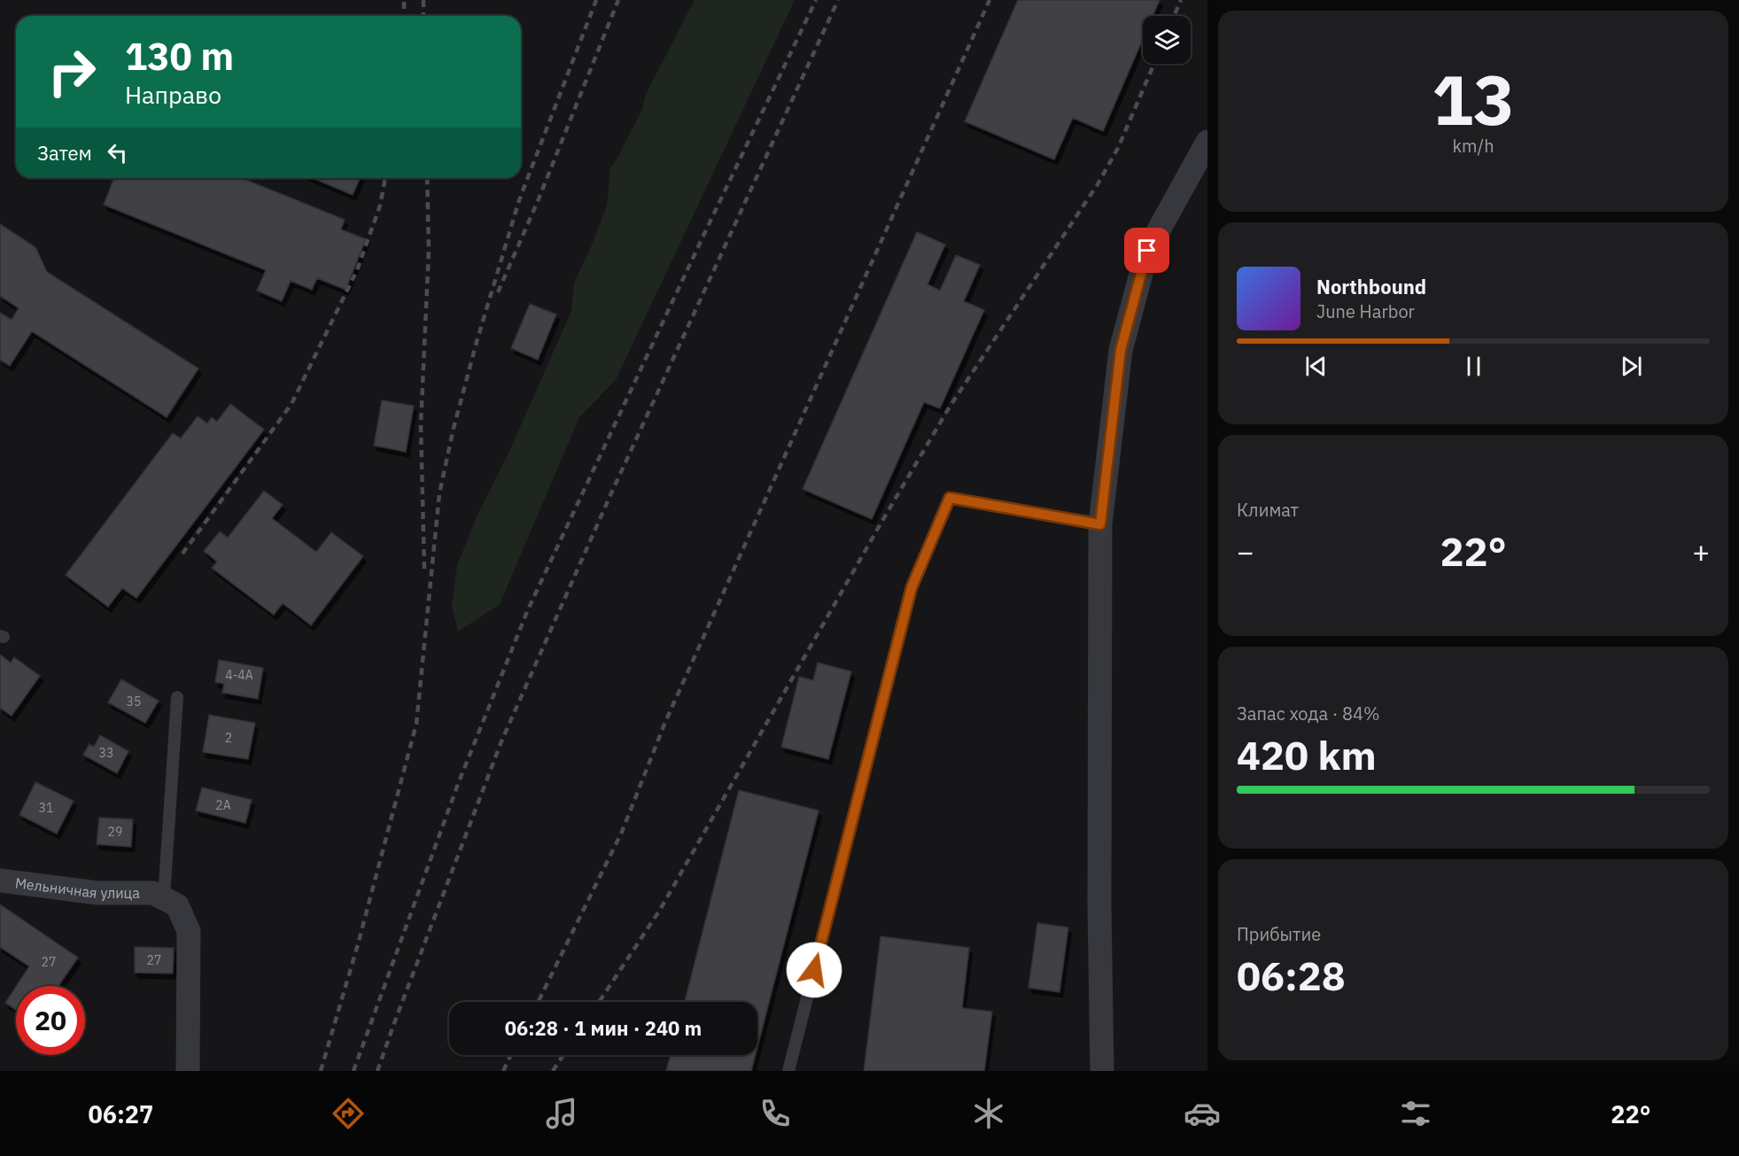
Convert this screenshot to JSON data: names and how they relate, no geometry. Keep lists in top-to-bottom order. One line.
{"streets":{"street":["Мельничная улица"]},"house_numbers":["4-4А","35","2","33","2А","31","29","27","27"],"page":{"tile":[["13","km/h"],"Климат",["Запас хода · 84%","420 km"],["Прибытие","06:28"]],"turn":["130 m","Направо"],"then":"Затем","song":["Northbound","June Harbor"],"heat":["−","22°","+"],"limit":"20","trip":"06:28 · 1 мин · 240 m","tabs":["06:27","22°"]}}
